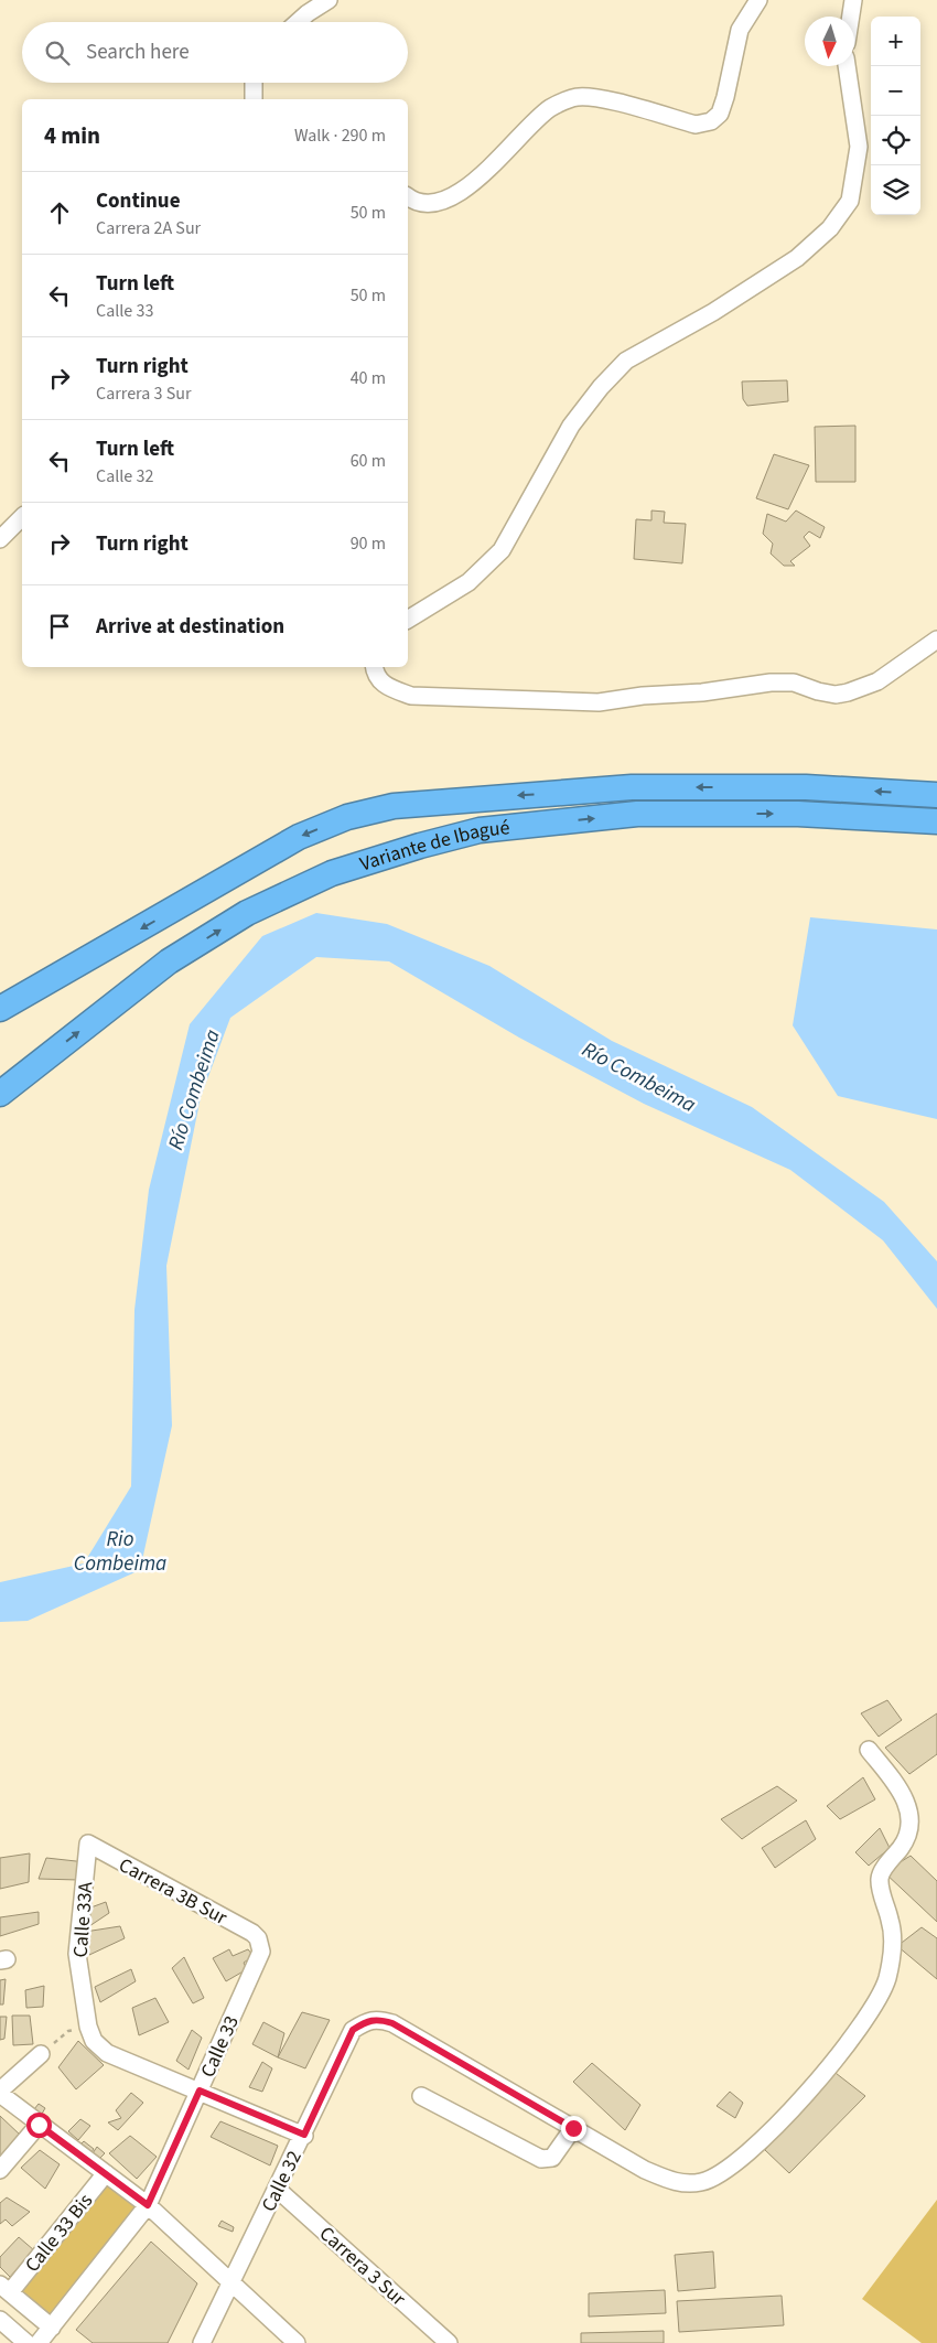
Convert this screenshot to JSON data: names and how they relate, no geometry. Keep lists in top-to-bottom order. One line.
{"streets":{"highway":["Variante de Ibagué"],"street":["Carrera 3B Sur","Calle 33A","Calle 33","Calle 32","Calle 33 Bis","Carrera 3 Sur"]},"crossings":[["Carrera 3B Sur","Calle 33A"],["Carrera 3B Sur","Calle 33"],["Calle 32","Carrera 3 Sur"]],"water":["Río Combeima","Rio Combeima"],"north":"bottom","page":{"map_buttons":["+","−"],"search":"Search here","heading":["4 min","Walk · 290 m"],"list":[["Continue","Carrera 2A Sur","50 m"],["Turn left","Calle 33","50 m"],["Turn right","Carrera 3 Sur","40 m"],["Turn left","Calle 32","60 m"],["Turn right","90 m"],"Arrive at destination"]}}
